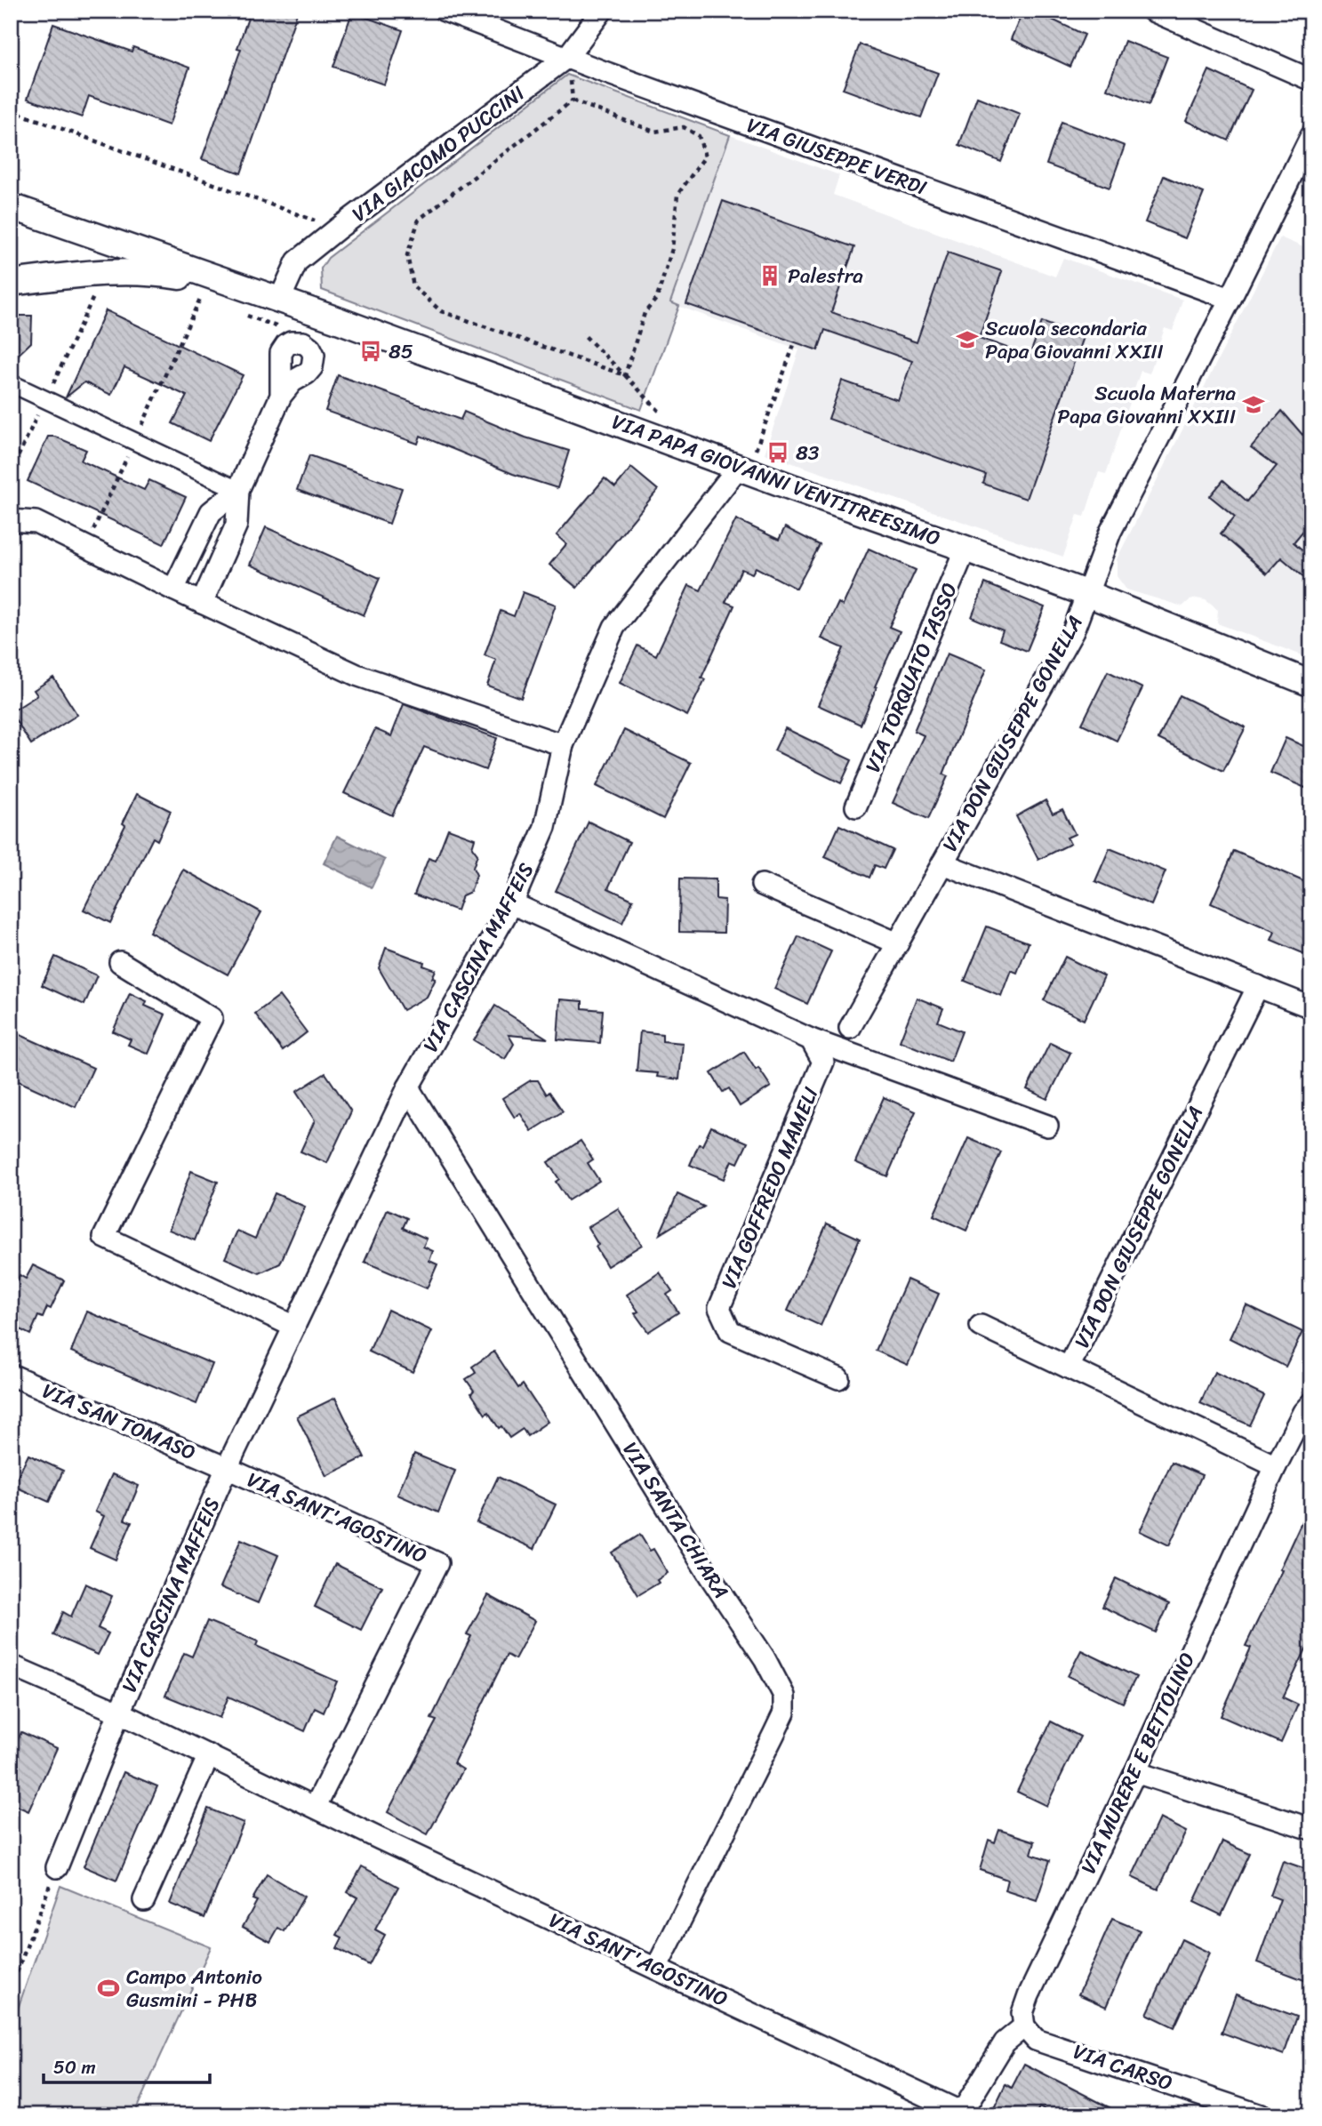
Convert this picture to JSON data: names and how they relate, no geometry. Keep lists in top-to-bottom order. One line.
{"streets":{"street":["VIA GIACOMO PUCCINI","VIA GIUSEPPE VERDI","VIA PAPA GIOVANNI VENTITREESIMO","VIA TORQUATO TASSO","VIA DON GIUSEPPE GONELLA","VIA CASCINA MAFFEIS","VIA GOFFREDO MAMELI","VIA SAN TOMASO","VIA SANT'AGOSTINO","VIA SANTA CHIARA","VIA MURERE E BETTOLINO","VIA CARSO"]},"crossings":[["VIA GIACOMO PUCCINI","VIA GIUSEPPE VERDI"],["VIA GIACOMO PUCCINI","VIA PAPA GIOVANNI VENTITREESIMO"],["VIA GIUSEPPE VERDI","VIA DON GIUSEPPE GONELLA"],["VIA PAPA GIOVANNI VENTITREESIMO","VIA TORQUATO TASSO"],["VIA PAPA GIOVANNI VENTITREESIMO","VIA DON GIUSEPPE GONELLA"],["VIA PAPA GIOVANNI VENTITREESIMO","VIA CASCINA MAFFEIS"],["VIA DON GIUSEPPE GONELLA","VIA MURERE E BETTOLINO"],["VIA CASCINA MAFFEIS","VIA SAN TOMASO"],["VIA CASCINA MAFFEIS","VIA SANT'AGOSTINO"],["VIA CASCINA MAFFEIS","VIA SANTA CHIARA"],["VIA SAN TOMASO","VIA SANT'AGOSTINO"],["VIA SANT'AGOSTINO","VIA SANTA CHIARA"],["VIA MURERE E BETTOLINO","VIA CARSO"]],"places":{"building":["Palestra"],"school or university":["Scuola secondaria Papa Giovanni XXIII","Scuola Materna Papa Giovanni XXIII"],"bus stop":["85","83"],"sports":["Campo Antonio Gusmini - PHB"]},"scale_bar":"50 m"}
